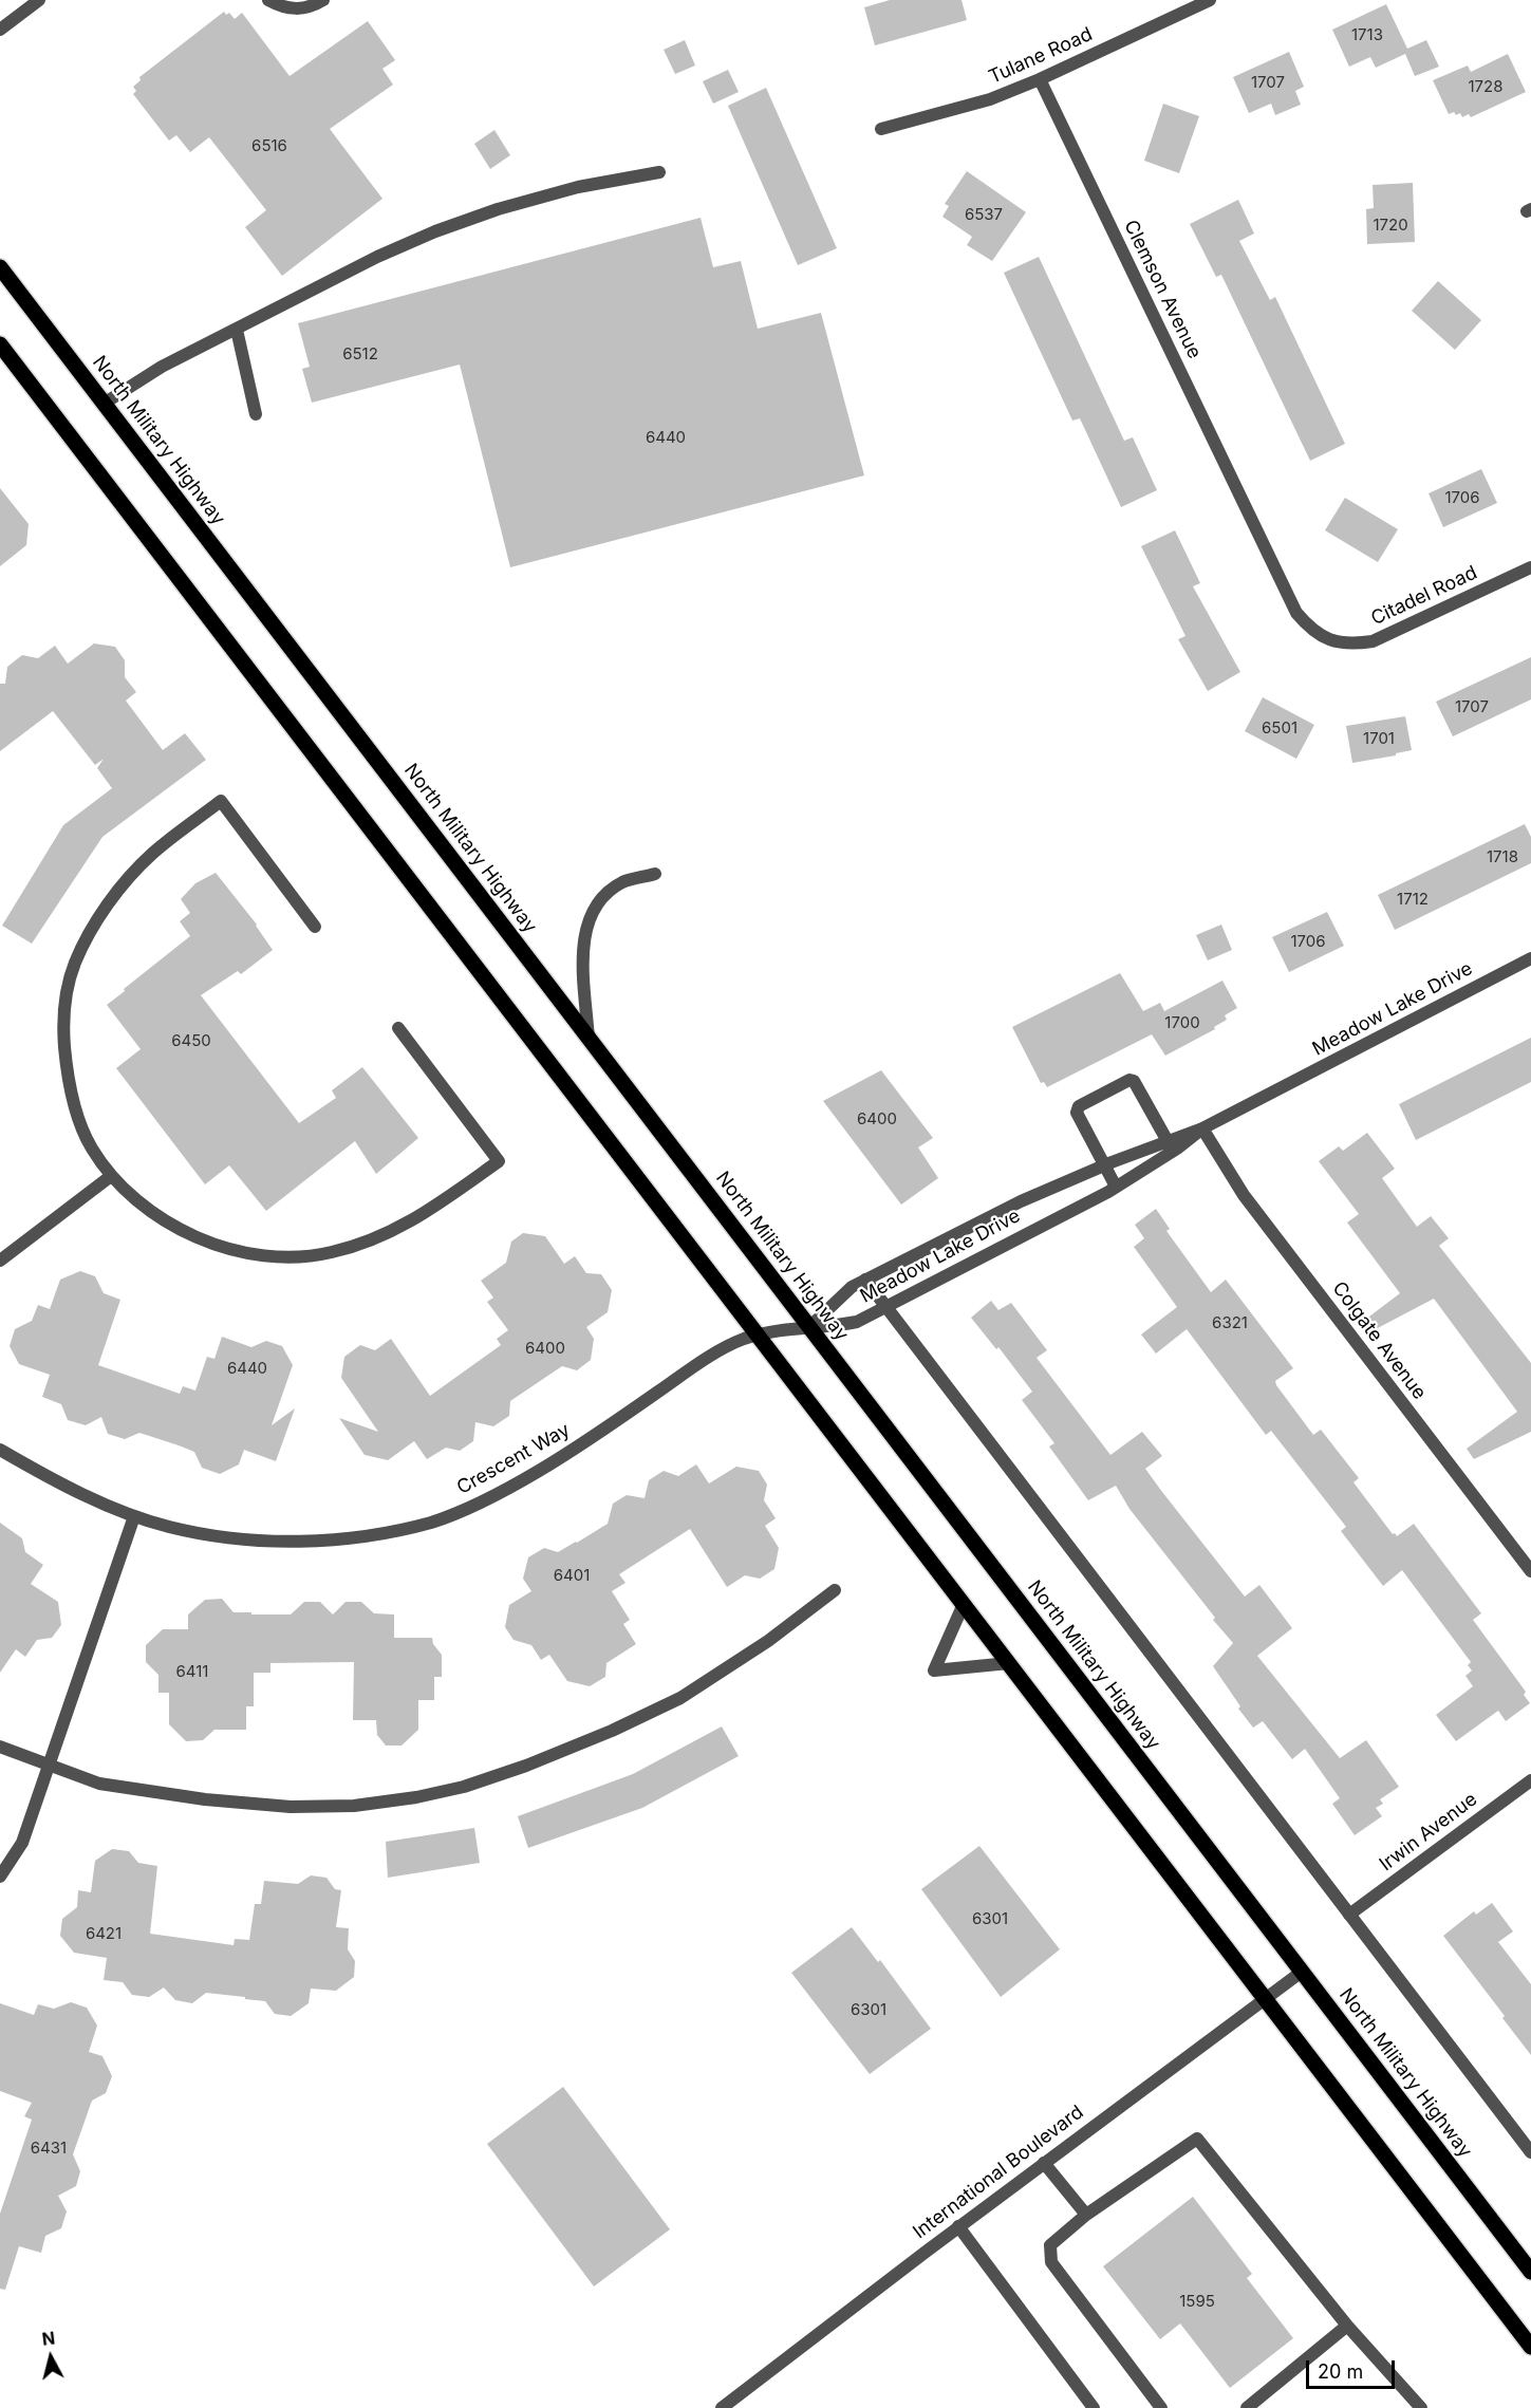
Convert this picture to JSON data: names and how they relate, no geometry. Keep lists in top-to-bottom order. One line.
{"streets":{"main road":["North Military Highway"],"street":["Tulane Road","Clemson Avenue","Citadel Road","Meadow Lake Drive","Colgate Avenue","Crescent Way","Irwin Avenue","International Boulevard"]},"crossings":[["Tulane Road","Clemson Avenue"],["Clemson Avenue","Citadel Road"],["North Military Highway","Meadow Lake Drive"],["North Military Highway","Crescent Way"],["North Military Highway","International Boulevard"],["Meadow Lake Drive","Colgate Avenue"],["Meadow Lake Drive","Crescent Way"]],"house_numbers":["1713","1707","1728","6516","6537","1720","6512","6440","1706","1707","6501","1701","1718","1712","1706","1700","6450","6400","6321","6400","6440","6401","6411","6301","6421","6301","6431","1595"],"scale_bar":"20 m","north":"top"}
